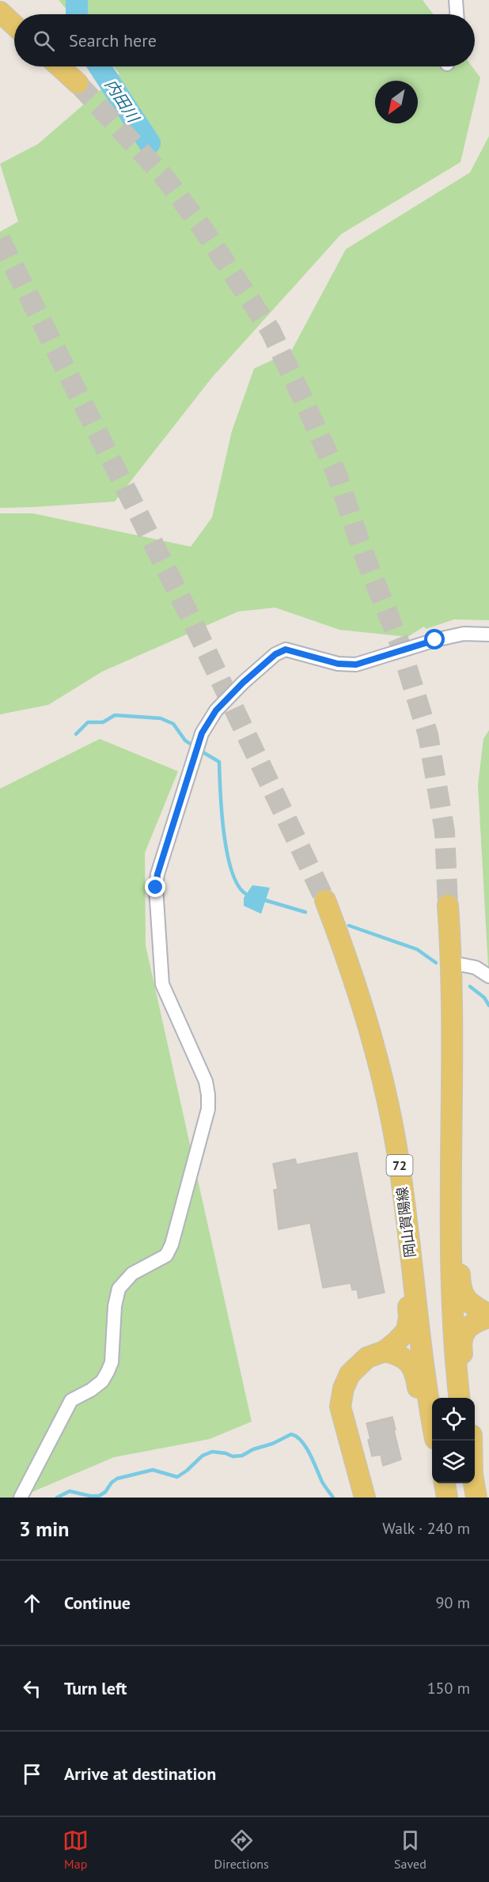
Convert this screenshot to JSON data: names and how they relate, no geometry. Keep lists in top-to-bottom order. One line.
{"streets":{"main road":["72","岡山賀陽線"]},"water":["内田川"],"north":"bottom left","page":{"search":"Search here","heading":["3 min","Walk · 240 m"],"list":[["Continue","90 m"],["Turn left","150 m"],"Arrive at destination"],"nav":["Map","Directions","Saved"]}}
